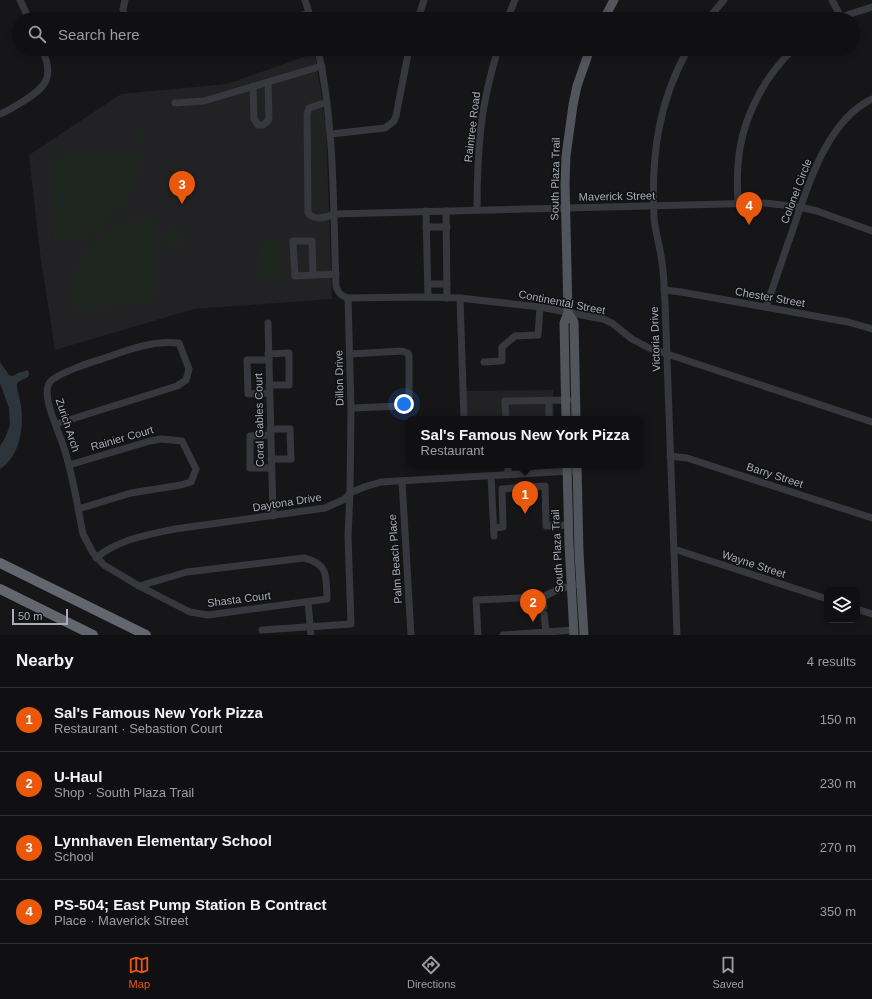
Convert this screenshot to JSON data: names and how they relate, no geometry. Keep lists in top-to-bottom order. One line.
{"streets":{"main road":["South Plaza Trail"],"street":["Raintree Road","Colonel Circle","Maverick Street","Chester Street","Continental Street","Victoria Drive","Dillon Drive","Coral Gables Court","Zurich Arch","Rainier Court","Barry Street","Daytona Drive","Palm Beach Place","Wayne Street","Shasta Court"]},"crossings":[["Raintree Road","Maverick Street"],["South Plaza Trail","Maverick Street"],["South Plaza Trail","Continental Street"],["South Plaza Trail","Daytona Drive"],["Colonel Circle","Maverick Street"],["Colonel Circle","Chester Street"],["Maverick Street","Victoria Drive"],["Chester Street","Victoria Drive"],["Continental Street","Victoria Drive"],["Continental Street","Dillon Drive"],["Victoria Drive","Barry Street"],["Victoria Drive","Wayne Street"],["Dillon Drive","Daytona Drive"],["Coral Gables Court","Daytona Drive"],["Zurich Arch","Rainier Court"],["Zurich Arch","Daytona Drive"],["Zurich Arch","Shasta Court"],["Daytona Drive","Palm Beach Place"],["Daytona Drive","Shasta Court"]],"scale_bar":"50 m","page":{"search":"Search here","pins":["3","4","1","2"],"popup":["Sal's Famous New York Pizza","Restaurant"],"scale":"50 m","heading":["Nearby","4 results"],"list":[{"mark":"1","name":"Sal's Famous New York Pizza","note":"Restaurant · Sebastion Court","value":"150 m"},{"mark":"2","name":"U-Haul","note":"Shop · South Plaza Trail","value":"230 m"},{"mark":"3","name":"Lynnhaven Elementary School","note":"School","value":"270 m"},{"mark":"4","name":"PS-504; East Pump Station B Contract","note":"Place · Maverick Street","value":"350 m"}],"nav":["Map","Directions","Saved"]}}
